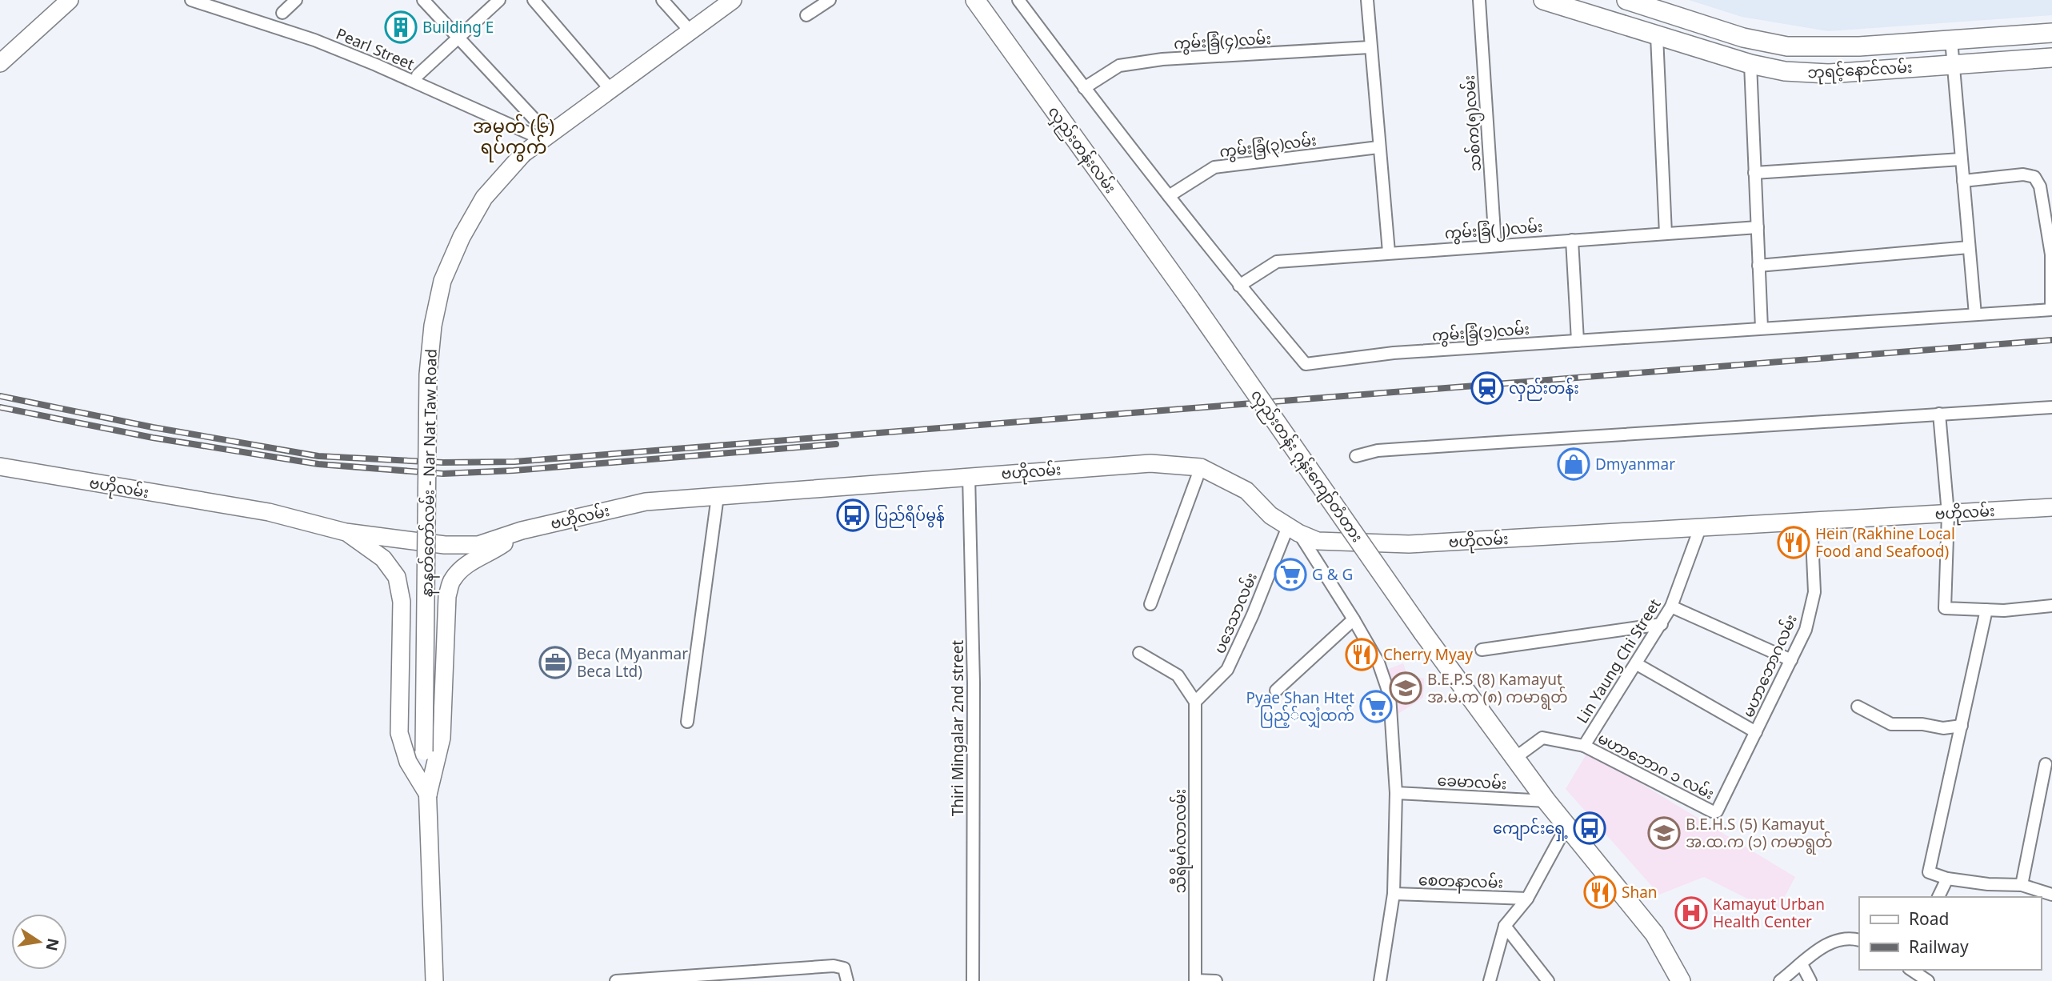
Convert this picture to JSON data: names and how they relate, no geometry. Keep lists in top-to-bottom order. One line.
{"streets":{"main road":["ဘုရင့်နောင်လမ်း","လှည်းတန်းလမ်း","လှည်းတန်း ဂုန်းကျော်တံတား","ဗဟိုလမ်း","နာနတ်တော်လမ်း - Nar Nat Taw Road"],"street":["ကွမ်းခြံ(၄)လမ်း","Pearl Street","သစ်က(၅)လမ်း","ကွမ်းခြံ(၃)လမ်း","ကွမ်းခြံ(၂)လမ်း","ကွမ်းခြံ(၁)လမ်း","ပဒေသာလမ်း","Lin Yaung Chi Street","မဟာဘောဂလမ်း","Thiri Mingalar 2nd street","မဟာဘောဂ ၁ လမ်း","ခေမာလမ်း","သီရိမင်္ဂလာလမ်း","စေတနာလမ်း"]},"crossings":[["Pearl Street","နာနတ်တော်လမ်း - Nar Nat Taw Road"],["သစ်က(၅)လမ်း","ကွမ်းခြံ(၂)လမ်း"],["လှည်းတန်းလမ်း","လှည်းတန်း ဂုန်းကျော်တံတား"],["ကွမ်းခြံ(၂)လမ်း","ကွမ်းခြံ(၁)လမ်း"],["လှည်းတန်း ဂုန်းကျော်တံတား","မဟာဘောဂ ၁ လမ်း"],["လှည်းတန်း ဂုန်းကျော်တံတား","ခေမာလမ်း"],["ဗဟိုလမ်း","ပဒေသာလမ်း"],["ဗဟိုလမ်း","Lin Yaung Chi Street"],["ဗဟိုလမ်း","မဟာဘောဂလမ်း"],["ဗဟိုလမ်း","Thiri Mingalar 2nd street"],["ပဒေသာလမ်း","သီရိမင်္ဂလာလမ်း"],["Lin Yaung Chi Street","မဟာဘောဂ ၁ လမ်း"],["မဟာဘောဂလမ်း","မဟာဘောဂ ၁ လမ်း"]],"districts":["အမှတ် (၆) ရပ်ကွက်"],"places":{"building":["Building E"],"station":["လှည်းတန်း"],"shop":["Dmyanmar"],"bus stop":["ပြည်ရိပ်မွန်","ကျောင်းရှေ့"],"restaurant":["Hein (Rakhine Local Food and Seafood)","Cherry Myay","Shan"],"supermarket":["G & G","Pyae Shan Htet ပြည့််လျှံထက်"],"office":["Beca (Myanmar Beca Ltd)"],"school or university":["B.E.P.S (8) Kamayut အ.မ.က (၈) ကမာရွတ်","B.E.H.S (5) Kamayut အ.ထ.က (၁) ကမာရွတ်"],"hospital":["Kamayut Urban Health Center"]},"legend":["Road","Railway"],"north":"right"}
